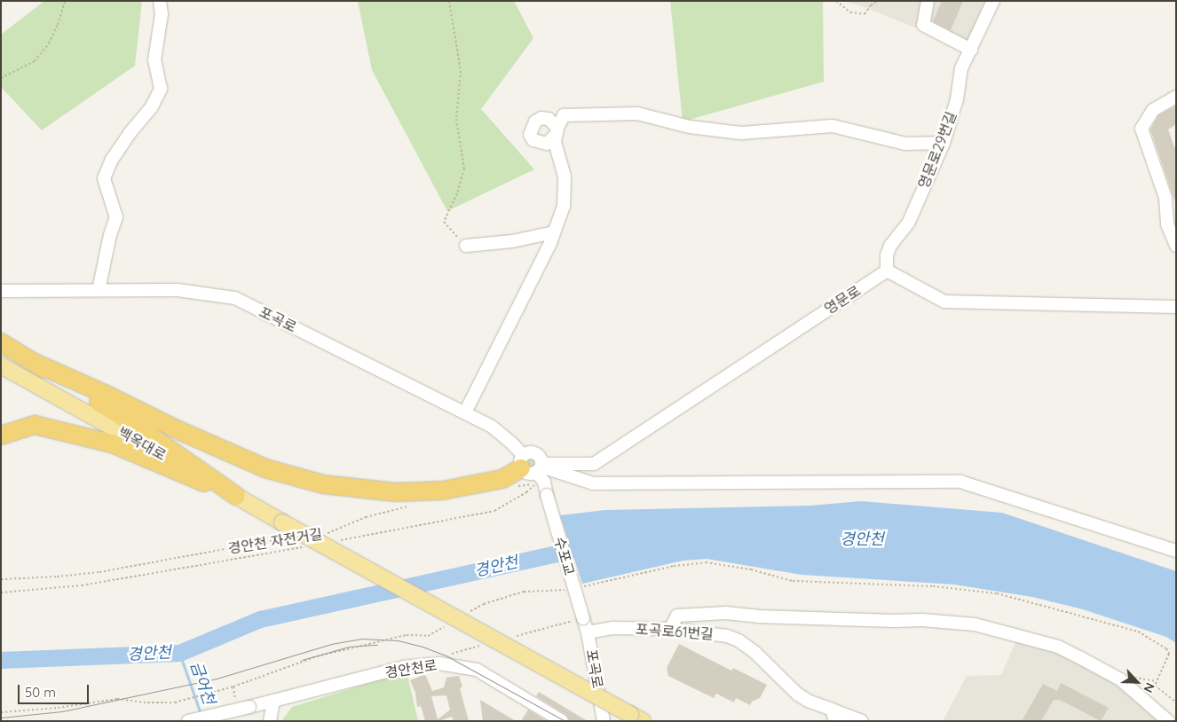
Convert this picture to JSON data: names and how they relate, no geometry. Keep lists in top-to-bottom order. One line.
{"streets":{"main road":["백옥대로"],"street":["영문로29번길","영문로","포곡로","수포교","포곡로61번길","경안천로"],"path":["경안천 자전거길"]},"crossings":[["영문로29번길","영문로"],["영문로","포곡로"],["영문로","경안천 자전거길"],["포곡로","경안천 자전거길"],["포곡로","수포교"],["포곡로","포곡로61번길"]],"water":["경안천","금어천"],"scale_bar":"50 m","north":"bottom right"}
